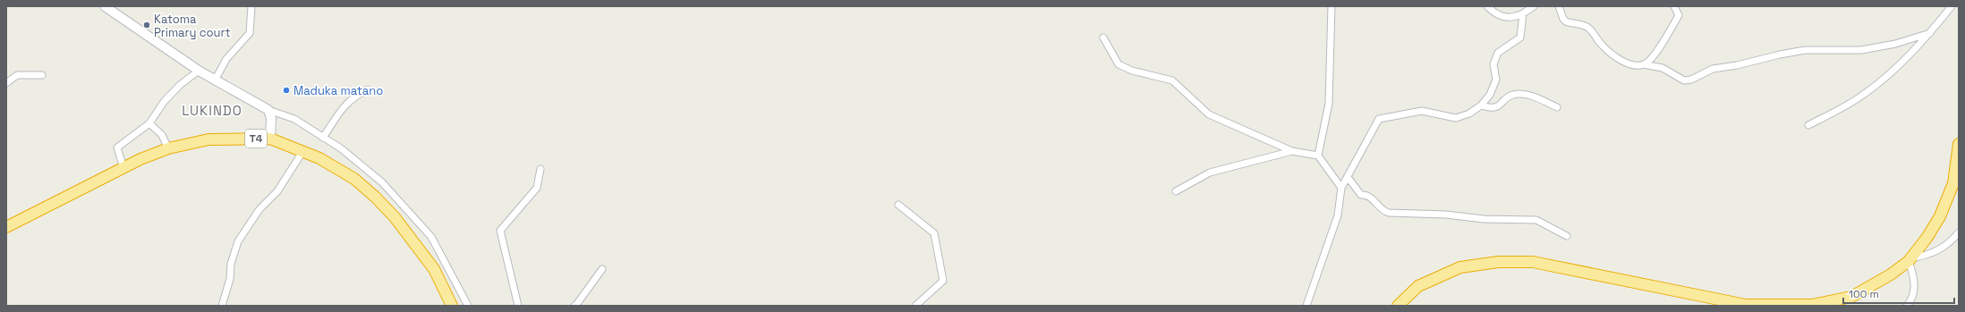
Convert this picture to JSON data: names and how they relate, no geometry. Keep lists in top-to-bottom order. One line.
{"streets":{"highway":["T4"]},"districts":["LUKINDO"],"places":["Katoma Primary court","Maduka matano"],"scale_bar":"100 m"}
